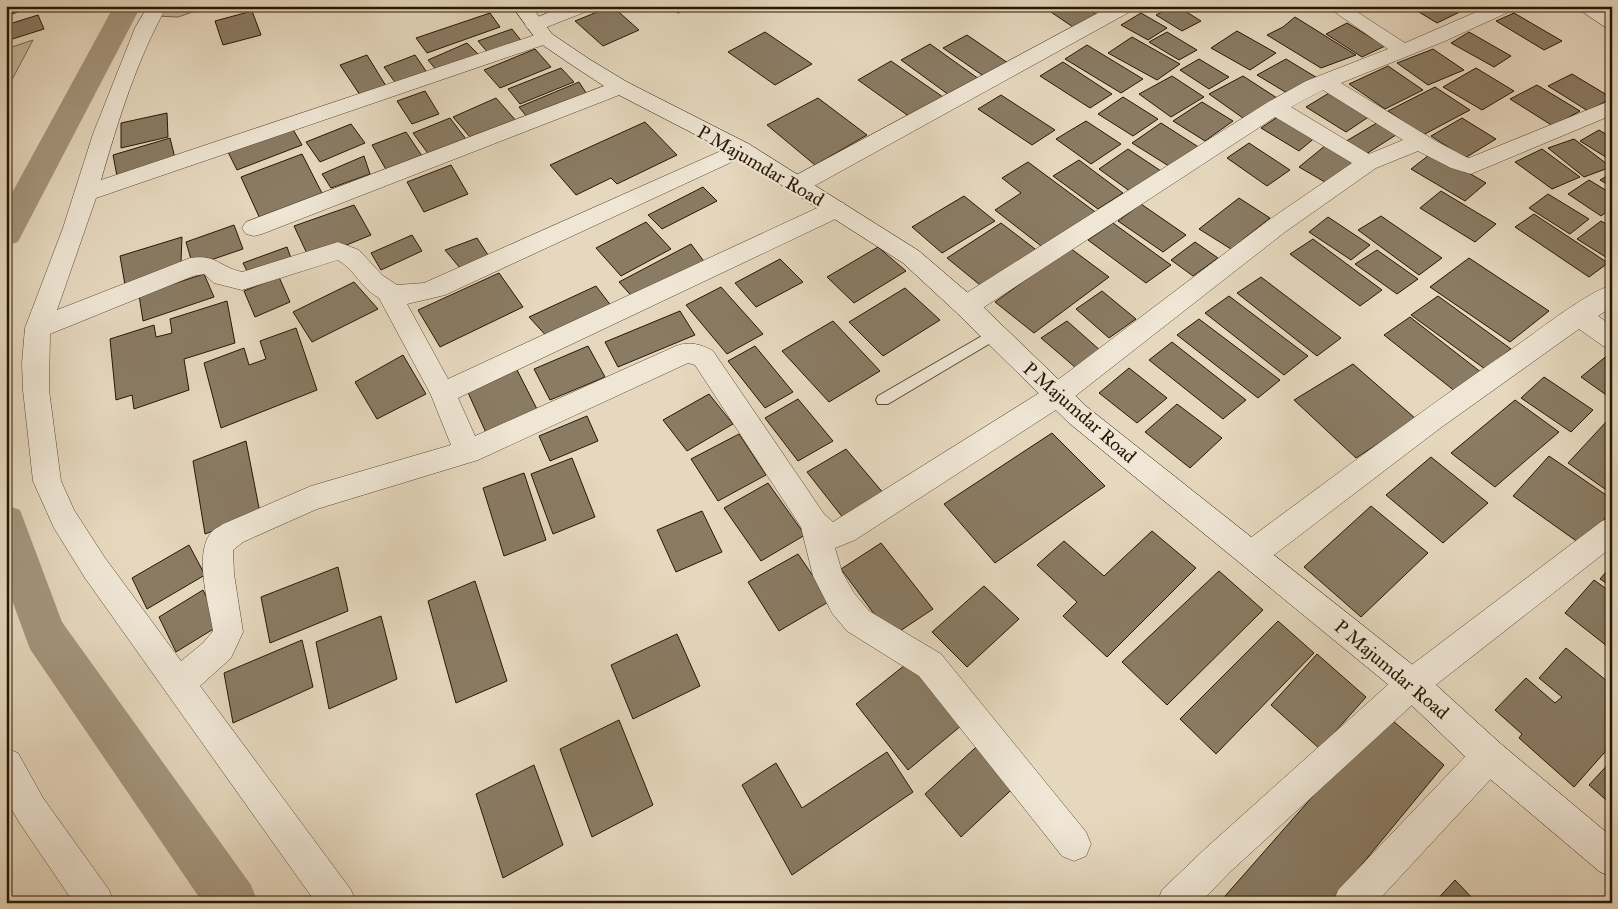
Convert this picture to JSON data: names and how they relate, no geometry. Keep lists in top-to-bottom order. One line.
{"streets":{"street":["P Majumdar Road"]}}
